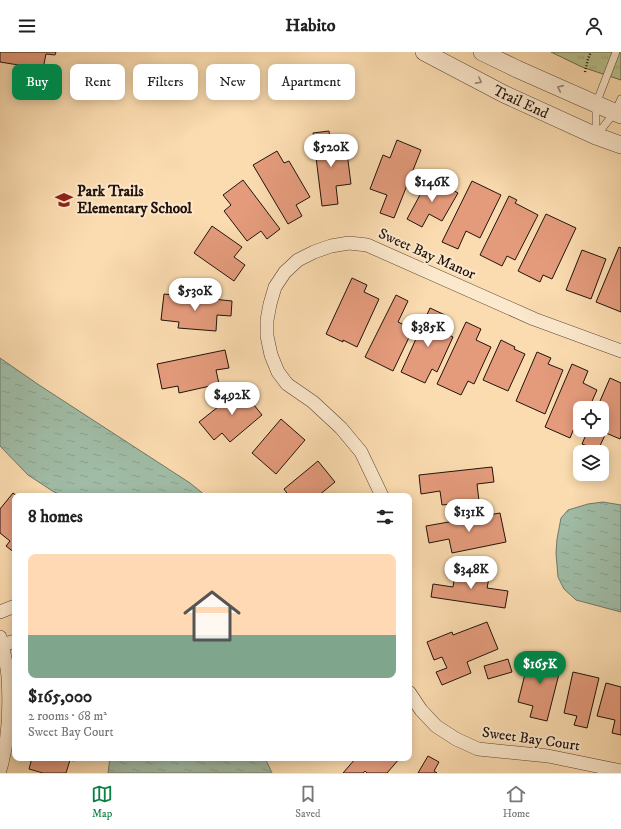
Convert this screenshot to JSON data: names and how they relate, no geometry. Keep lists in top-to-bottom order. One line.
{"streets":{"street":["Trail End","Sweet Bay Manor","Sweet Bay Court"]},"places":{"school or university":["Park Trails Elementary School"]},"page":{"header":"Habito","chip":["Buy","Rent","Filters","New","Apartment"],"price":["$520K","$146K","$530K","$385K","$492K","$131K","$348K","$165K"],"heading":"8 homes","list":[{"name":"$165,000","note":"2 rooms · 68 m² · Sweet Bay Court"}],"tabs":["Map","Saved","Home"]}}
